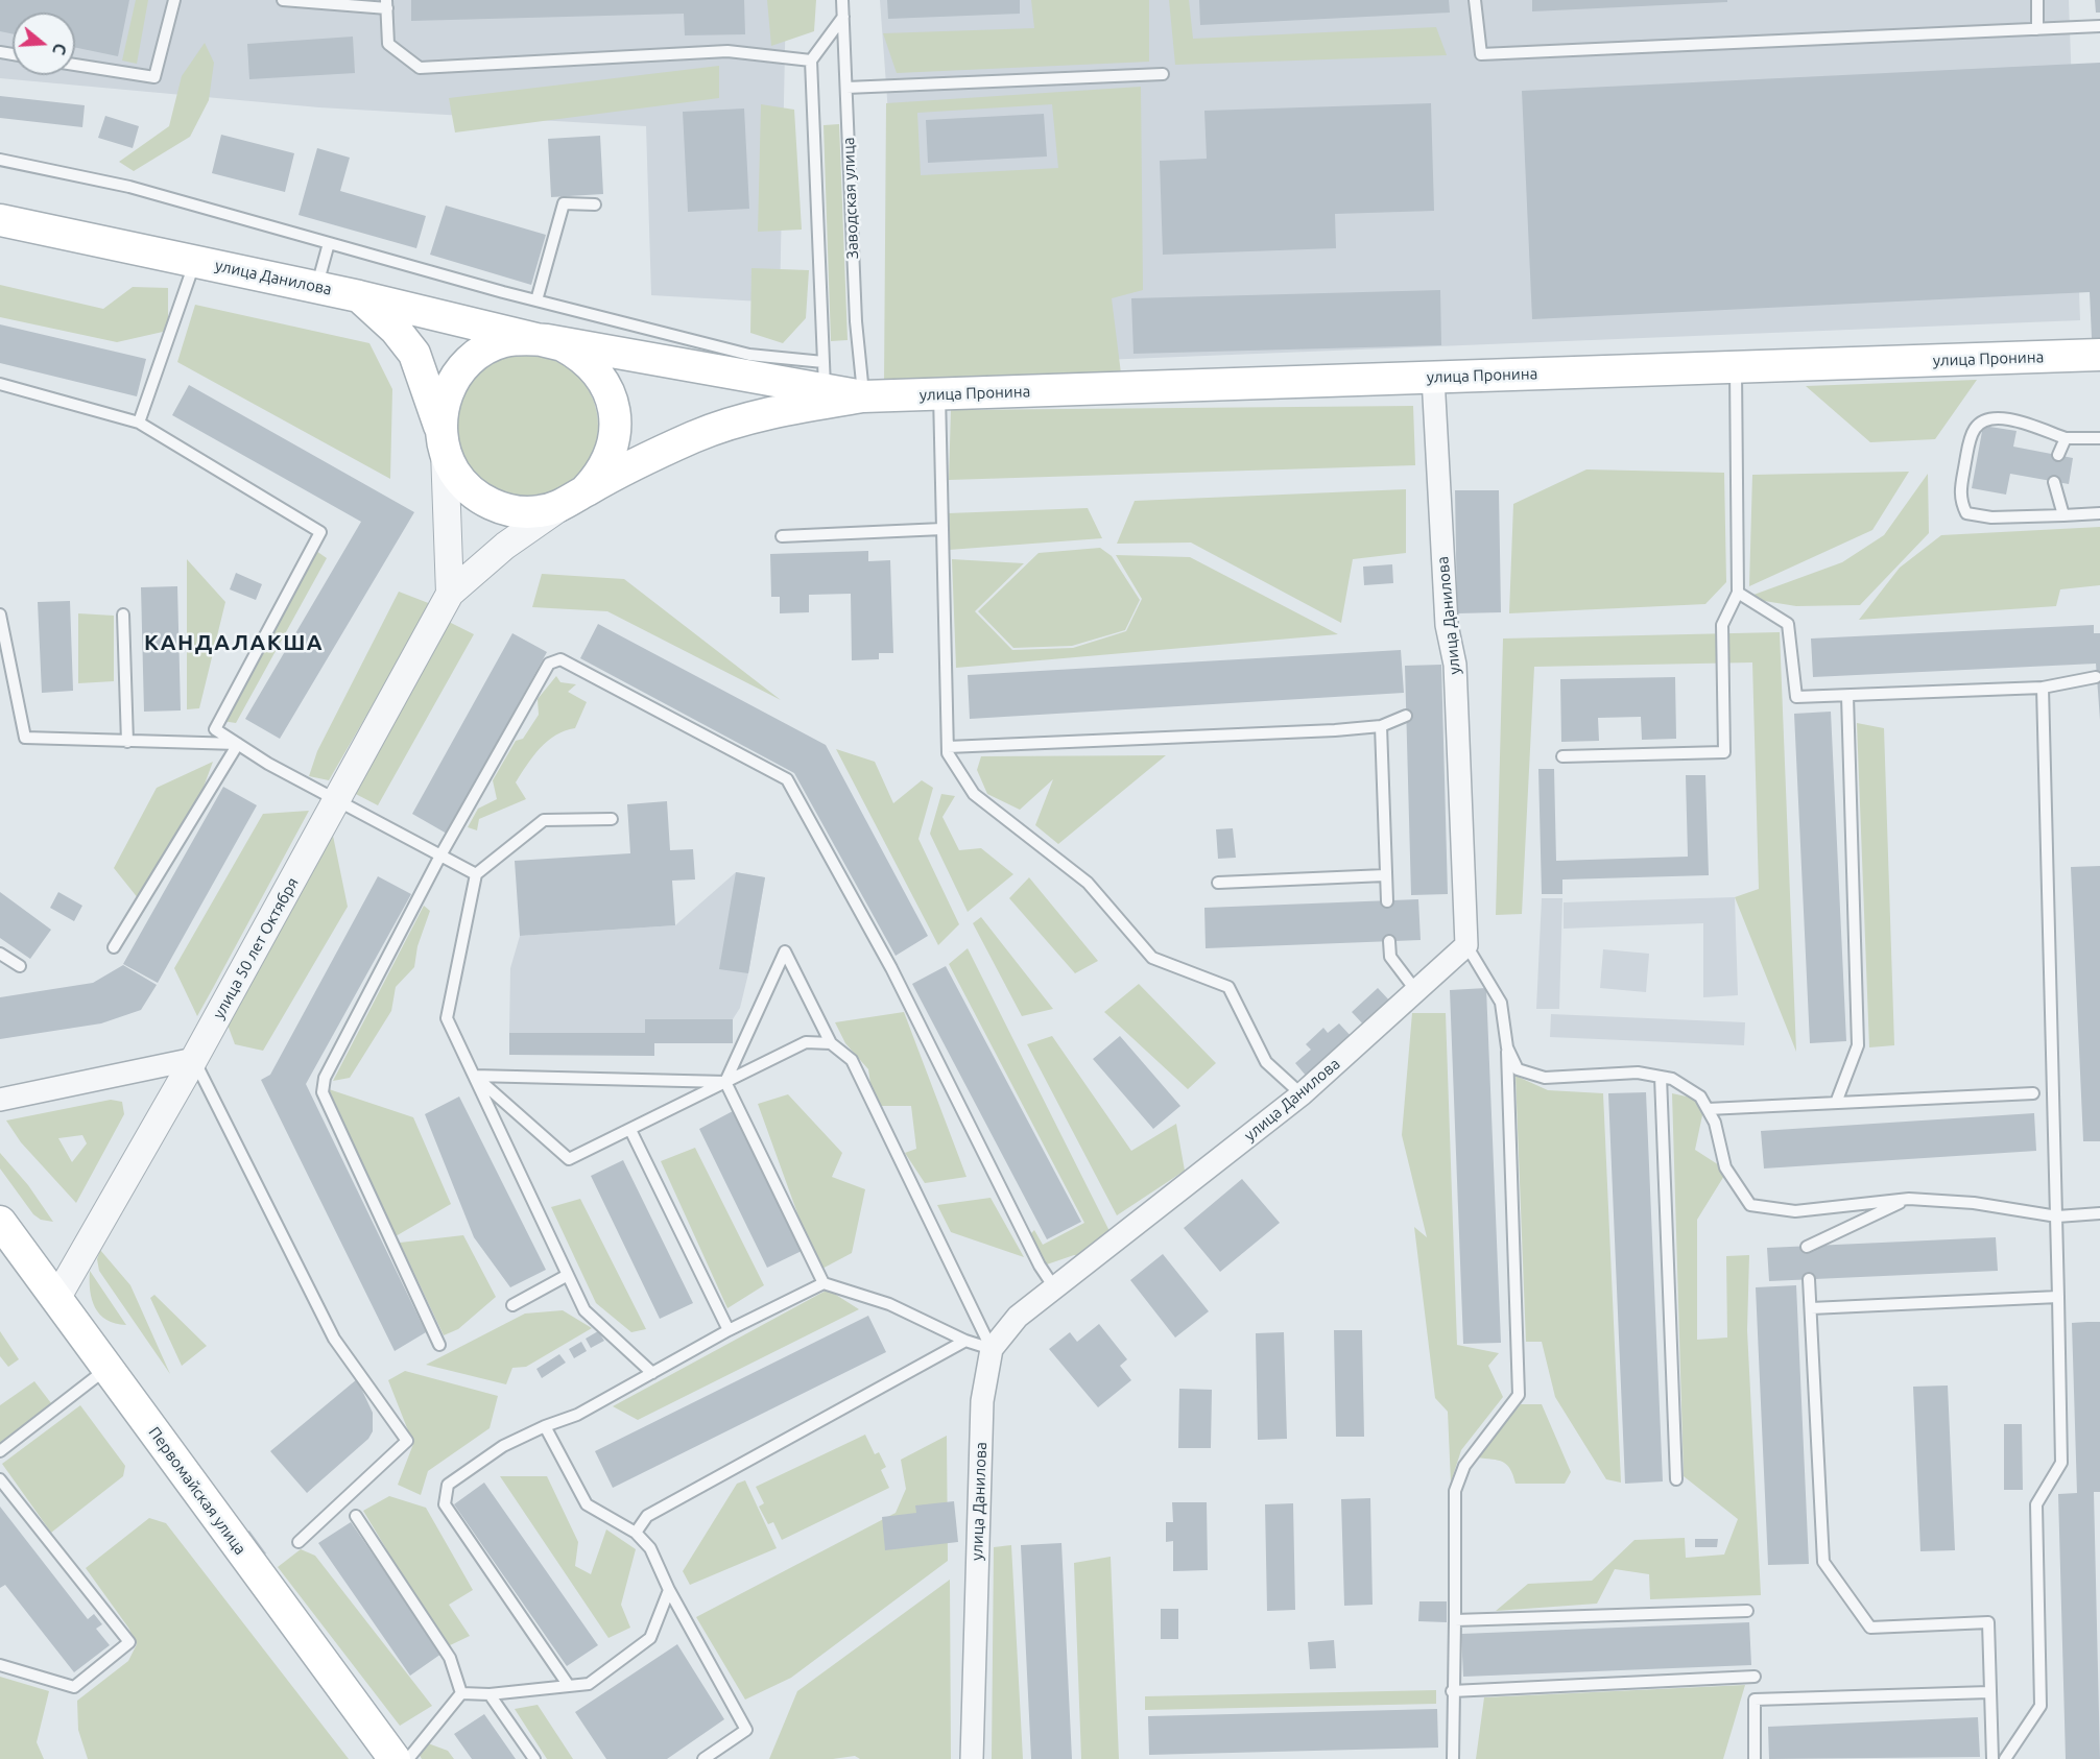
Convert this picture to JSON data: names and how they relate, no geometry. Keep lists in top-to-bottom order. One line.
{"streets":{"main road":["улица Данилова","улица Пронина","Первомайская улица"],"street":["улица 50 лет Октября"],"lane":["Заводская улица"]},"crossings":[["Заводская улица","улица Пронина"],["улица Данилова","улица Пронина"],["улица 50 лет Октября","Первомайская улица"]],"districts":["КАНДАЛАКША"],"north":"right"}
